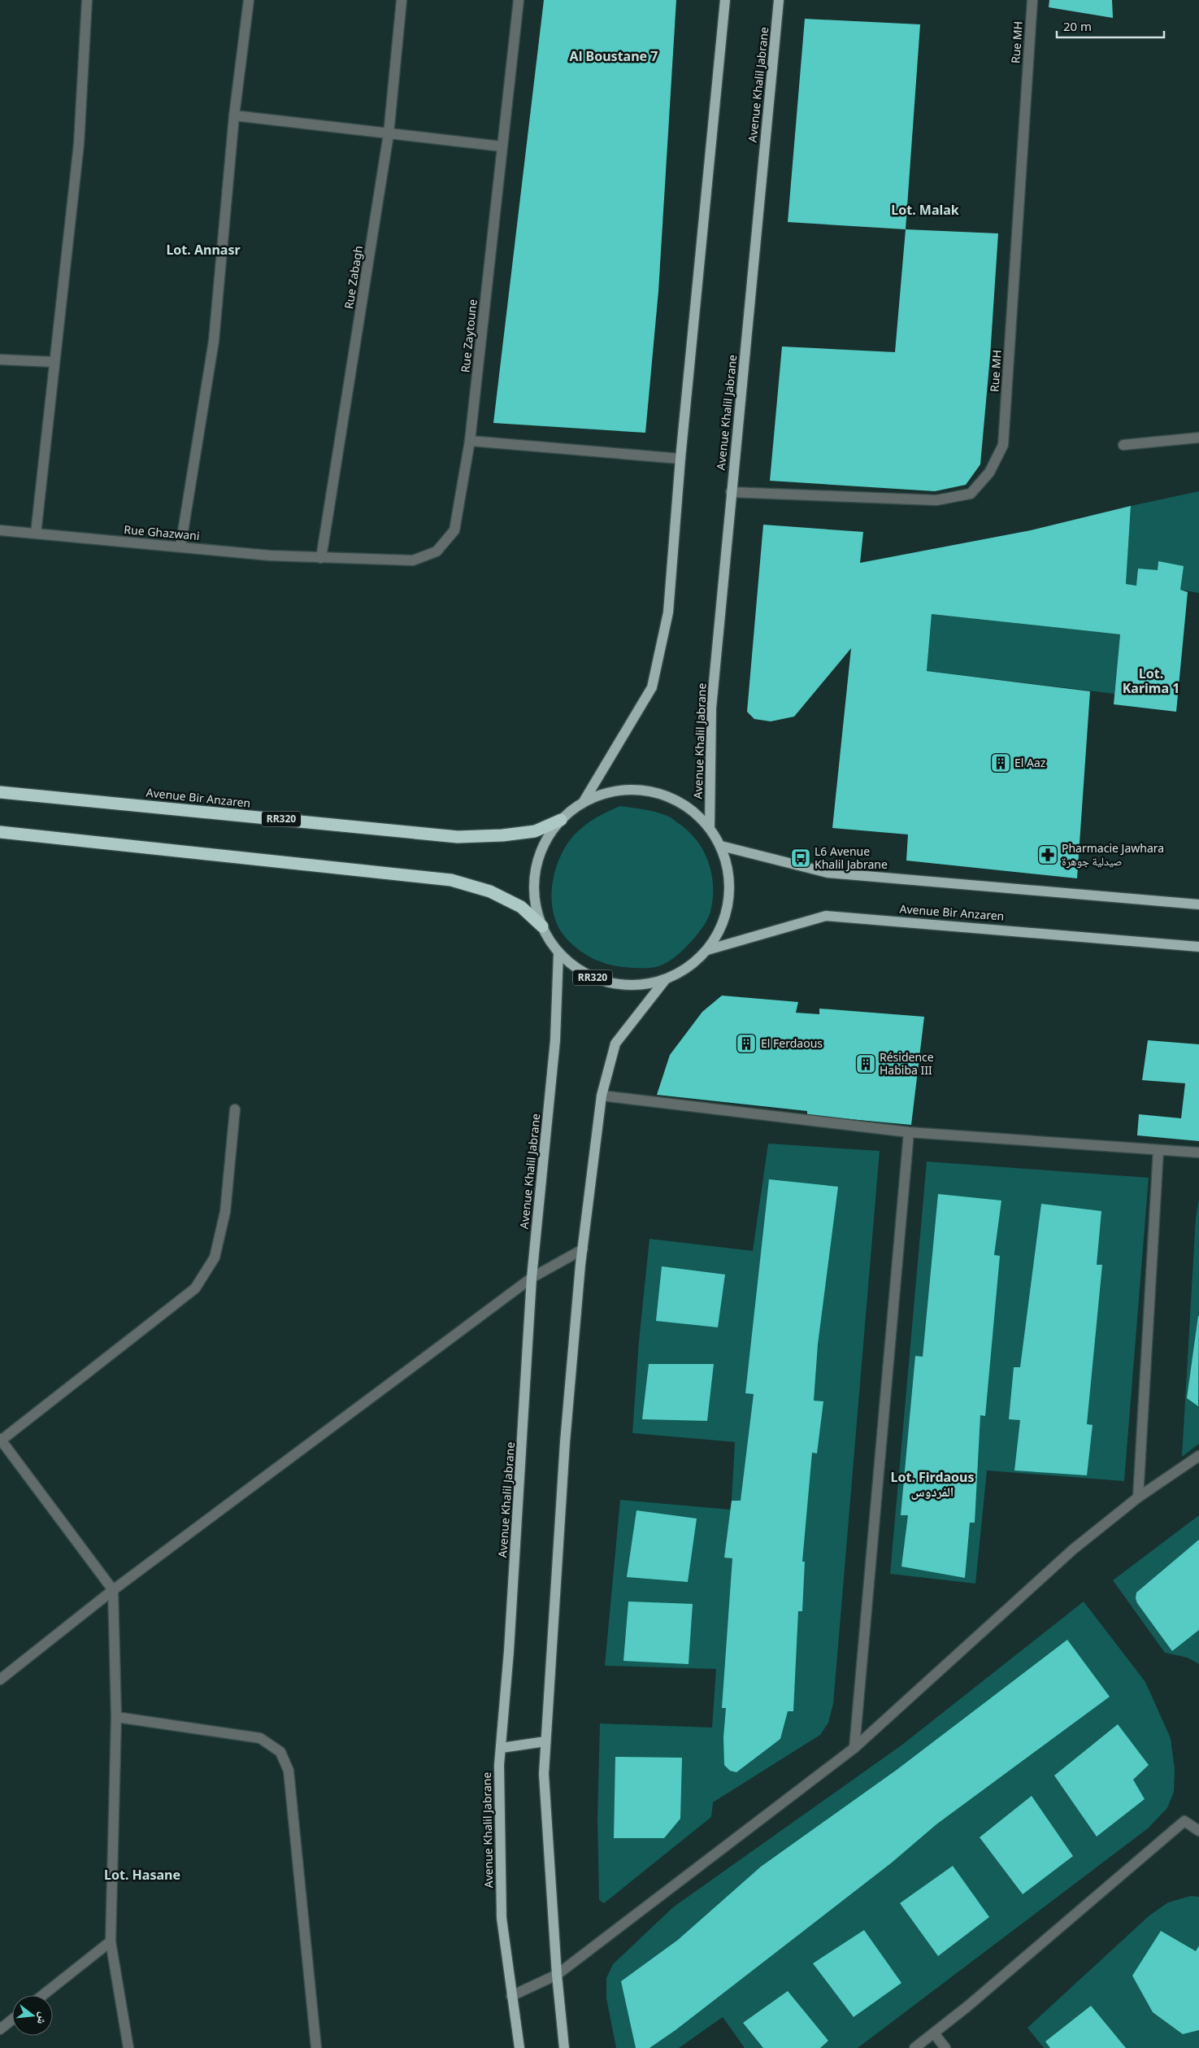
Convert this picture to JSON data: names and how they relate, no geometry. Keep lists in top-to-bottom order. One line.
{"streets":{"highway":["Avenue Bir Anzaren","RR320"],"main road":["Avenue Khalil Jabrane"],"street":["Rue MH","Rue Zabagh","Rue Zaytoune","Rue Ghazwani"]},"crossings":[["Rue MH","Avenue Khalil Jabrane"],["Avenue Khalil Jabrane","RR320"],["Rue Zabagh","Rue Zaytoune"],["Rue Zabagh","Rue Ghazwani"],["Rue Zaytoune","Rue Ghazwani"],["Avenue Bir Anzaren","RR320"]],"districts":["Al Boustane 7","Lot. Malak","Lot. Annasr","Lot. Karima 1","Lot. Firdaous الفردوس","Lot. Hasane"],"places":{"building":["El Aaz","El Ferdaous","Résidence Habiba III"],"pharmacy":["Pharmacie Jawhara صيدلية جوهرة"],"bus stop":["L6 Avenue Khalil Jabrane"]},"scale_bar":"20 m","north":"right"}
